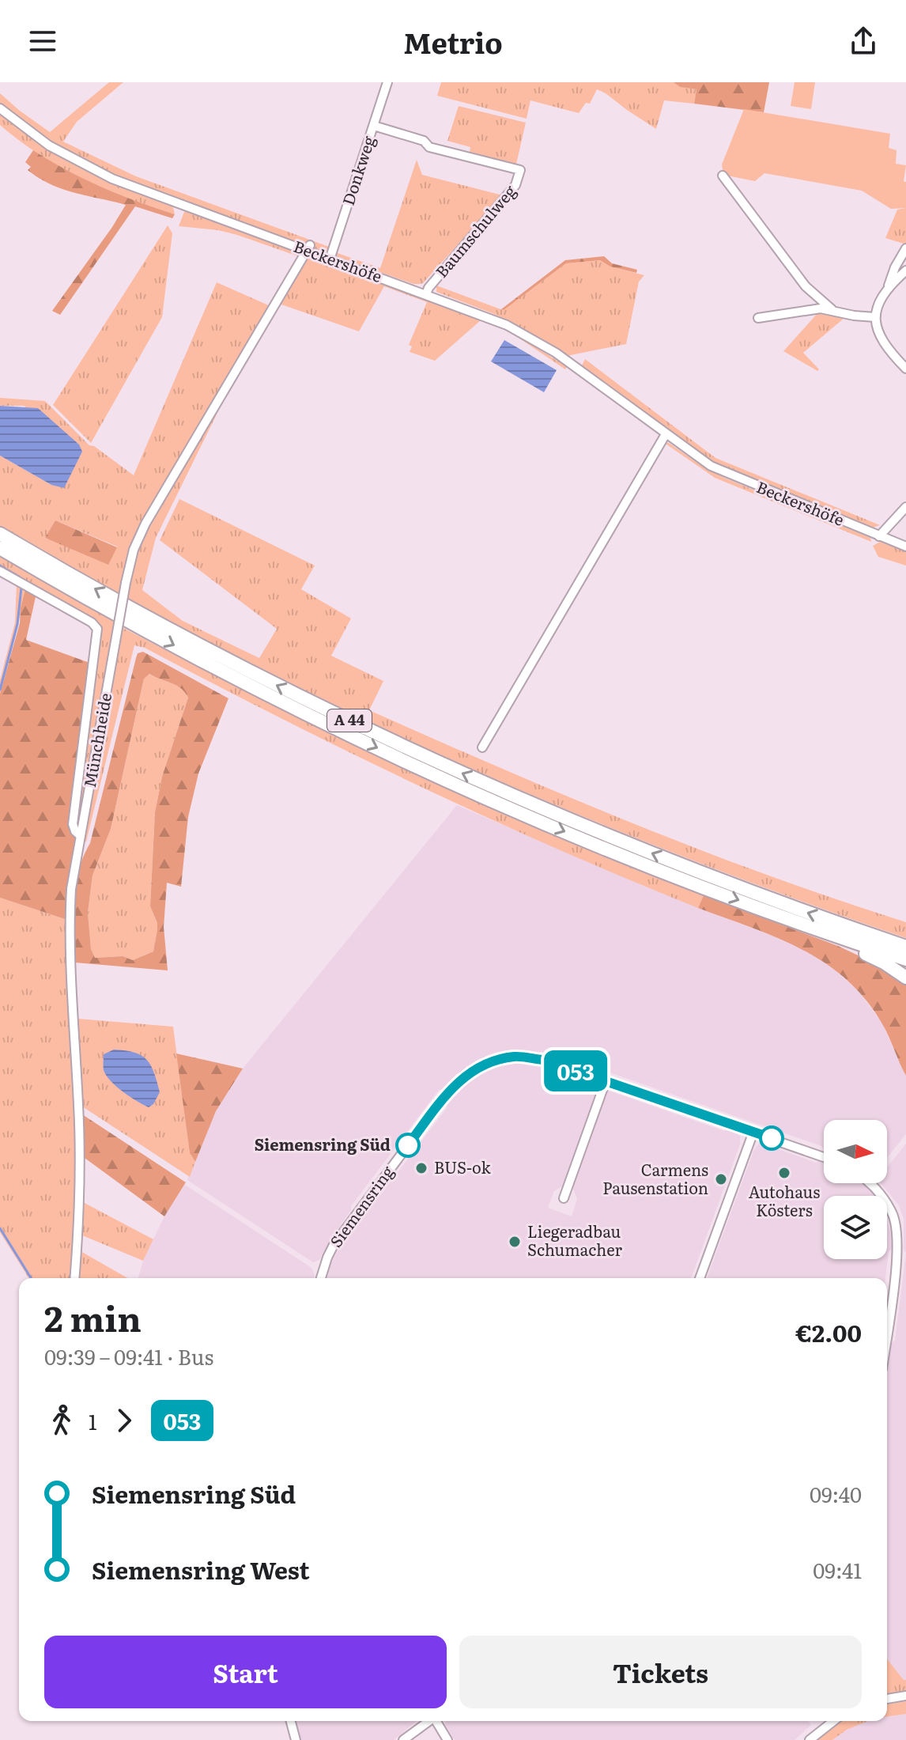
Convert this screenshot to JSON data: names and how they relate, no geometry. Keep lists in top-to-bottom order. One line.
{"streets":{"highway":["A 44"],"street":["Donkweg","Baumschulweg","Beckershöfe","Münchheide","Siemensring"]},"crossings":[["Donkweg","Baumschulweg"],["Donkweg","Beckershöfe"],["Baumschulweg","Beckershöfe"],["Beckershöfe","Münchheide"]],"places":["Siemensring Süd","BUS-ok","Autohaus Kösters","Carmens Pausenstation","Liegeradbau Schumacher"],"lines":["bus line 053"],"north":"right","page":{"header":"Metrio","on_map":"053","heading":["2 min","09:39 – 09:41 · Bus","€2.00"],"legs":["1","053"],"list":[{"name":"Siemensring Süd","value":"09:40"},{"name":"Siemensring West","value":"09:41"}],"buttons":["Start","Tickets"]}}
